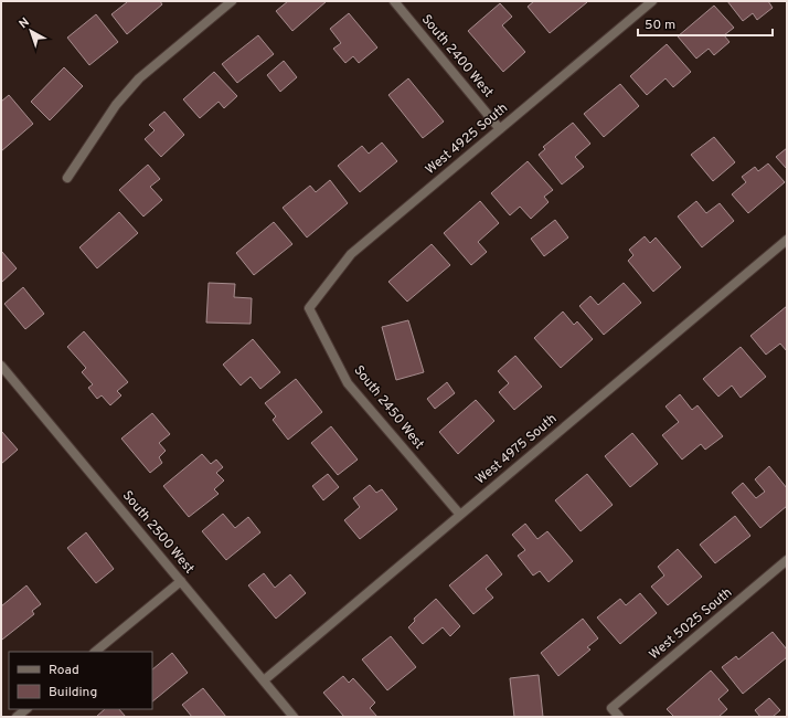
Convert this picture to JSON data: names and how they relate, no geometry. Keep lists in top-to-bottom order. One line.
{"streets":{"street":["South 2400 West","West 4925 South","South 2450 West","West 4975 South","South 2500 West","West 5025 South"]},"crossings":[["South 2400 West","West 4925 South"],["West 4925 South","South 2450 West"],["South 2450 West","West 4975 South"],["West 4975 South","South 2500 West"]],"legend":["Road","Building"],"scale_bar":"50 m","north":"top left"}
